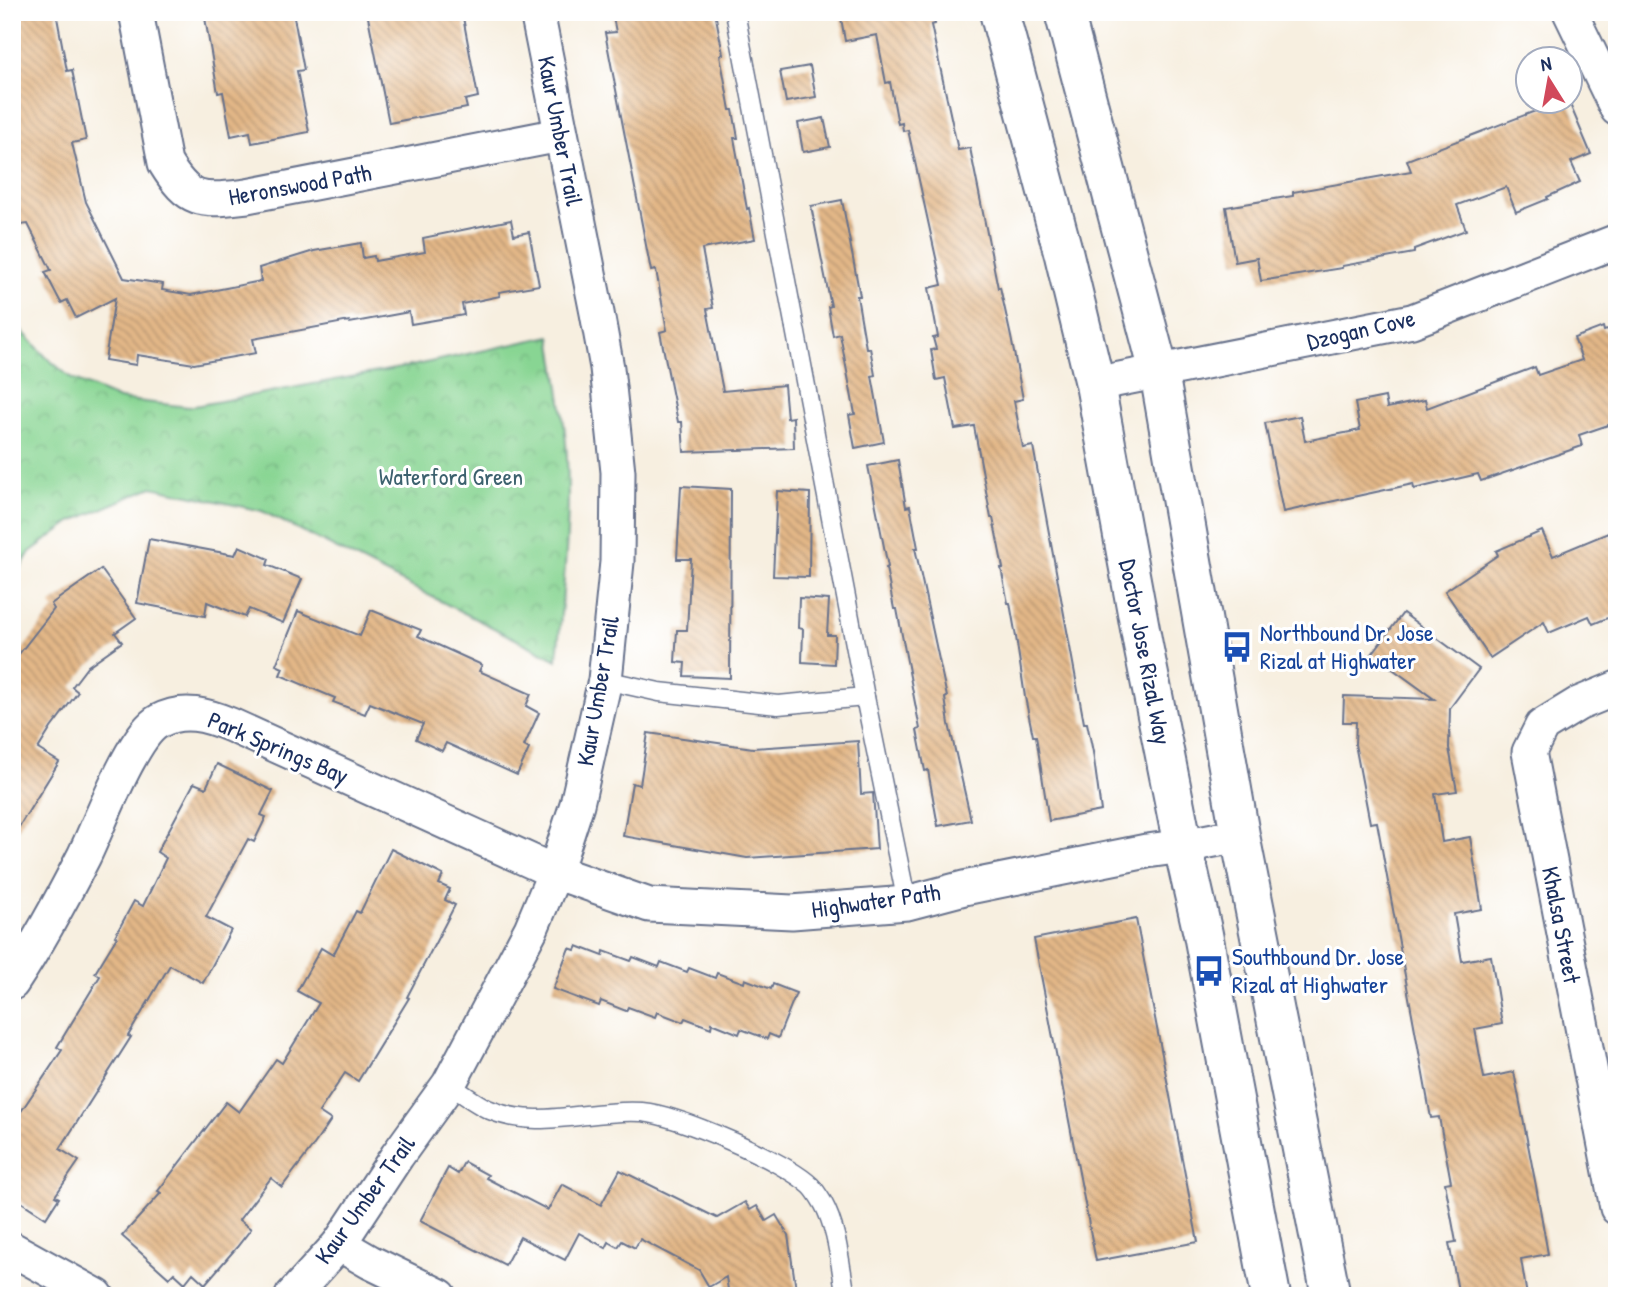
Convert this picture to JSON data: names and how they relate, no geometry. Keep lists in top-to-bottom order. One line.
{"streets":{"street":["Kaur Umber Trail","Heronswood Path","Dzogan Cove","Doctor Jose Rizal Way","Park Springs Bay","Highwater Path","Khalsa Street"]},"crossings":[["Kaur Umber Trail","Heronswood Path"],["Kaur Umber Trail","Park Springs Bay"],["Kaur Umber Trail","Highwater Path"],["Dzogan Cove","Doctor Jose Rizal Way"],["Doctor Jose Rizal Way","Highwater Path"],["Park Springs Bay","Highwater Path"]],"parks":["Waterford Green"],"places":{"bus stop":["Northbound Dr. Jose Rizal at Highwater","Southbound Dr. Jose Rizal at Highwater"]},"north":"top"}
